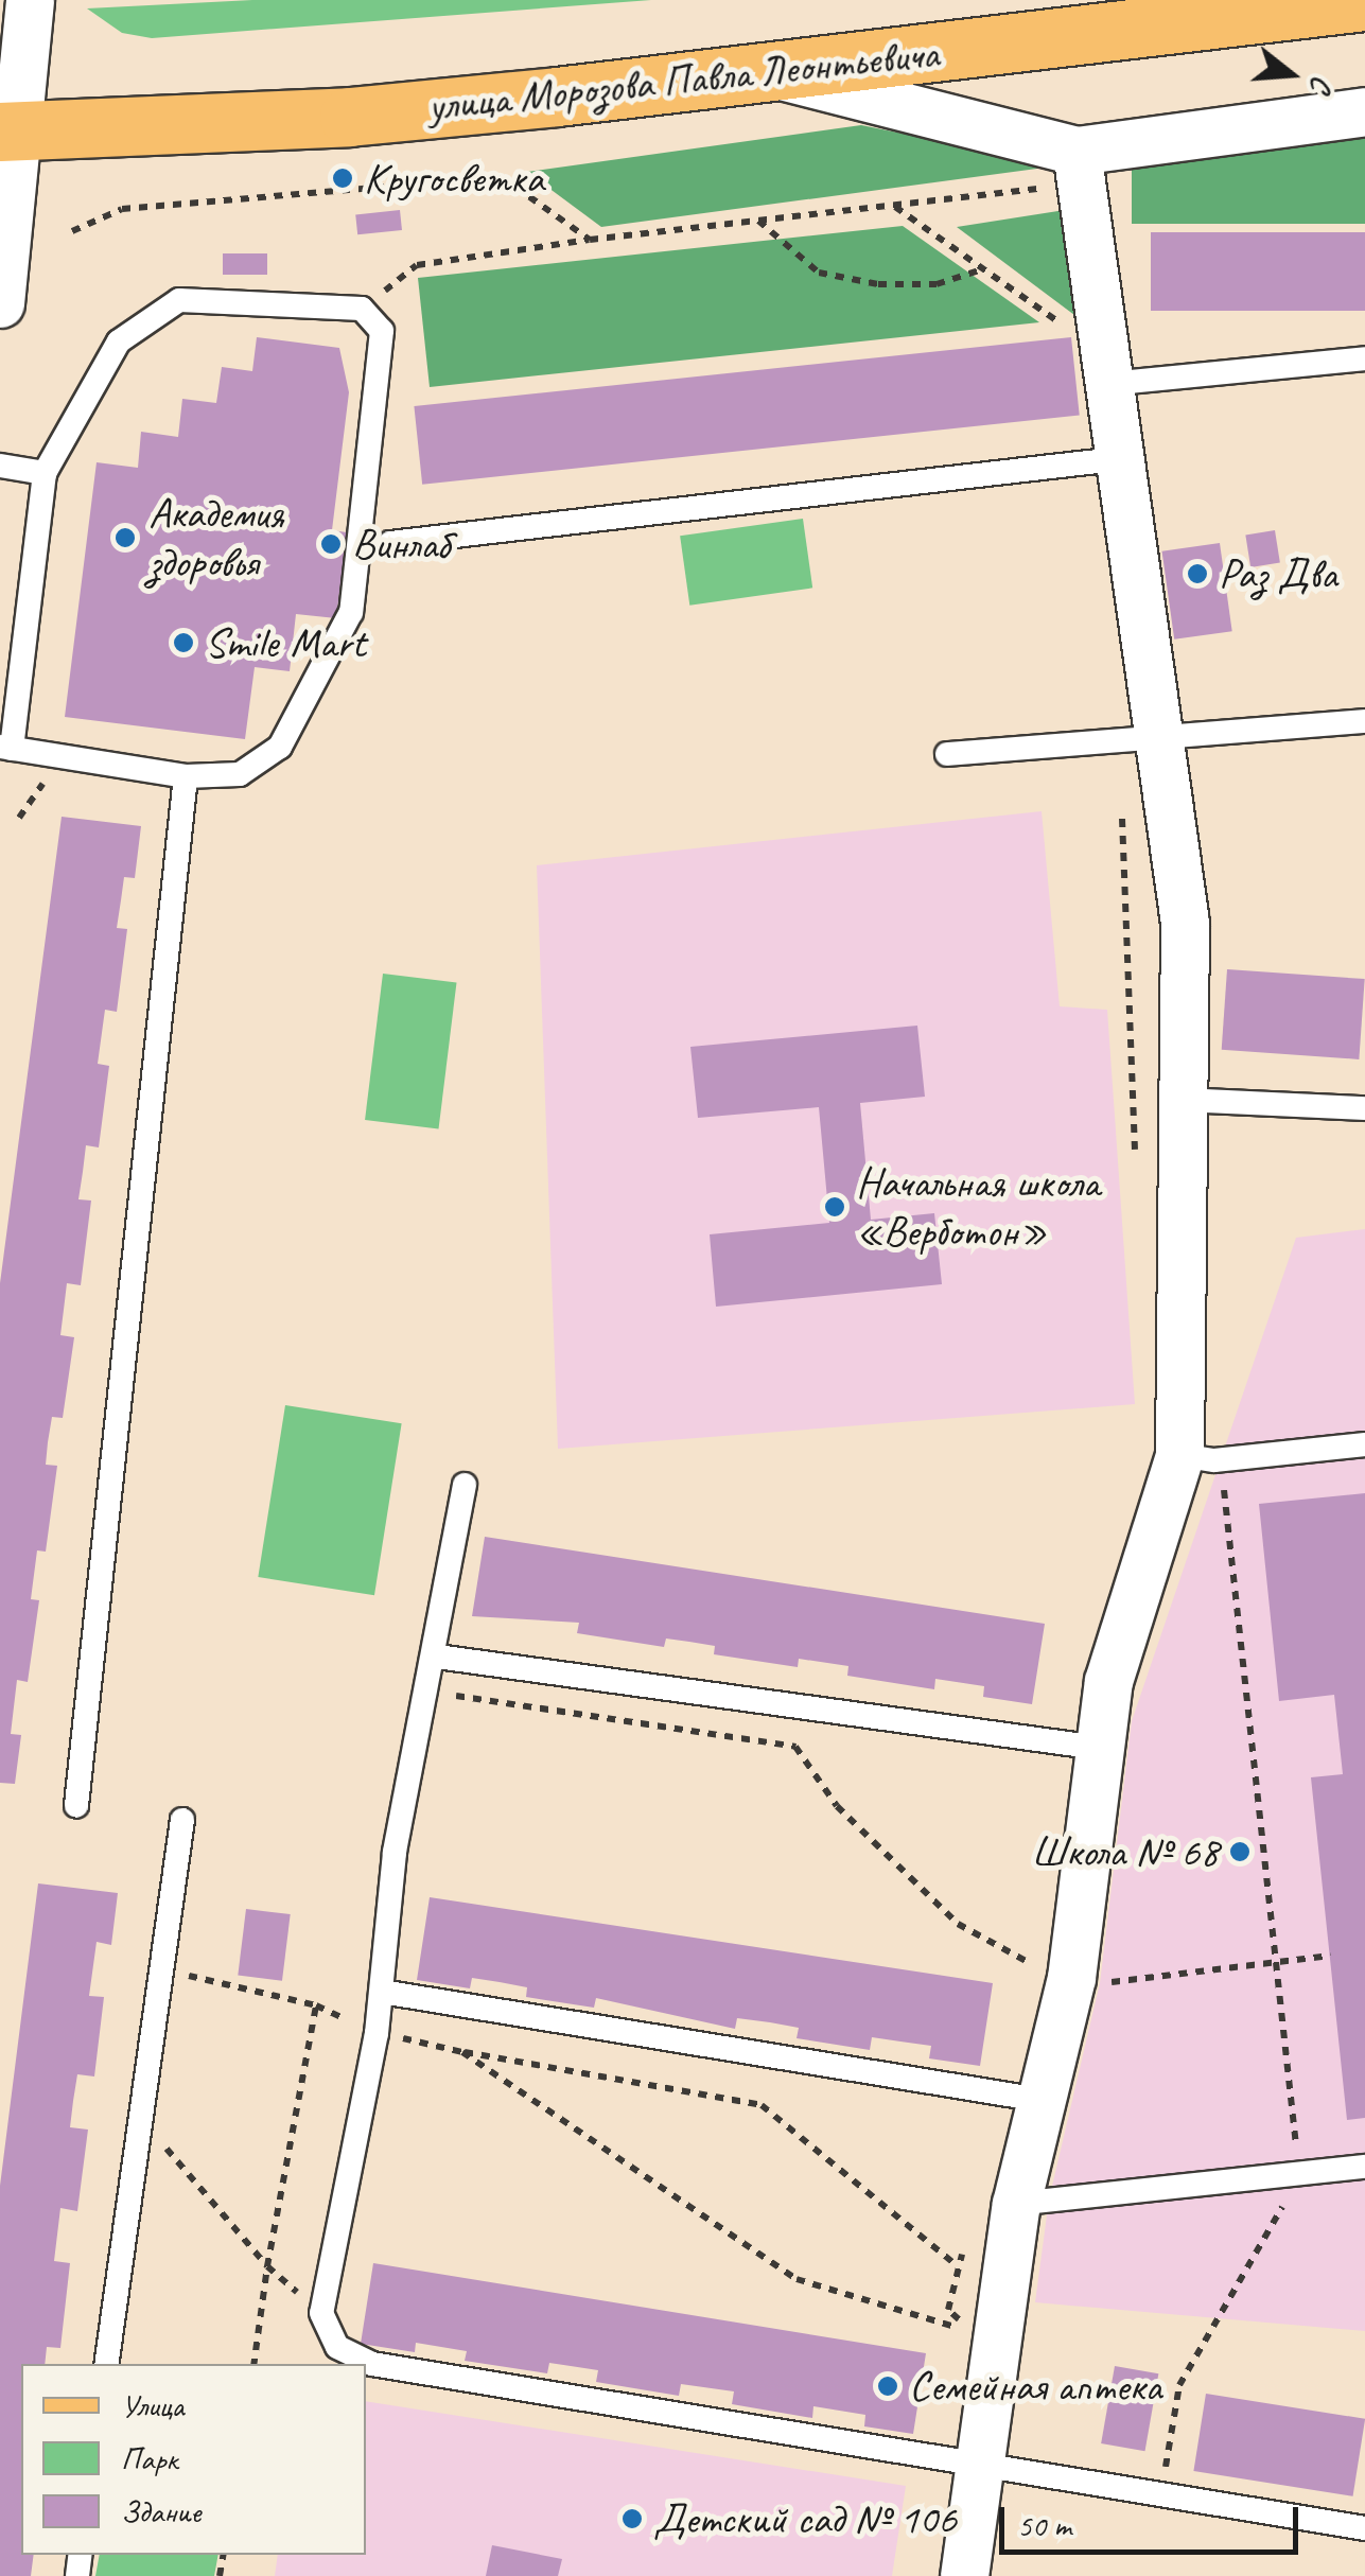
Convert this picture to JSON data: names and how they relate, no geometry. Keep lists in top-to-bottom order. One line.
{"streets":{"main road":["улица Морозова Павла Леонтьевича"]},"places":["Кругосветка","Академия здоровья","Винлаб","Раз Два","Smile Mart","Начальная школа «Верботон»","Школа № 68","Семейная аптека","Детский сад № 106"],"legend":["Улица","Парк","Здание"],"scale_bar":"50 m","north":"right"}
